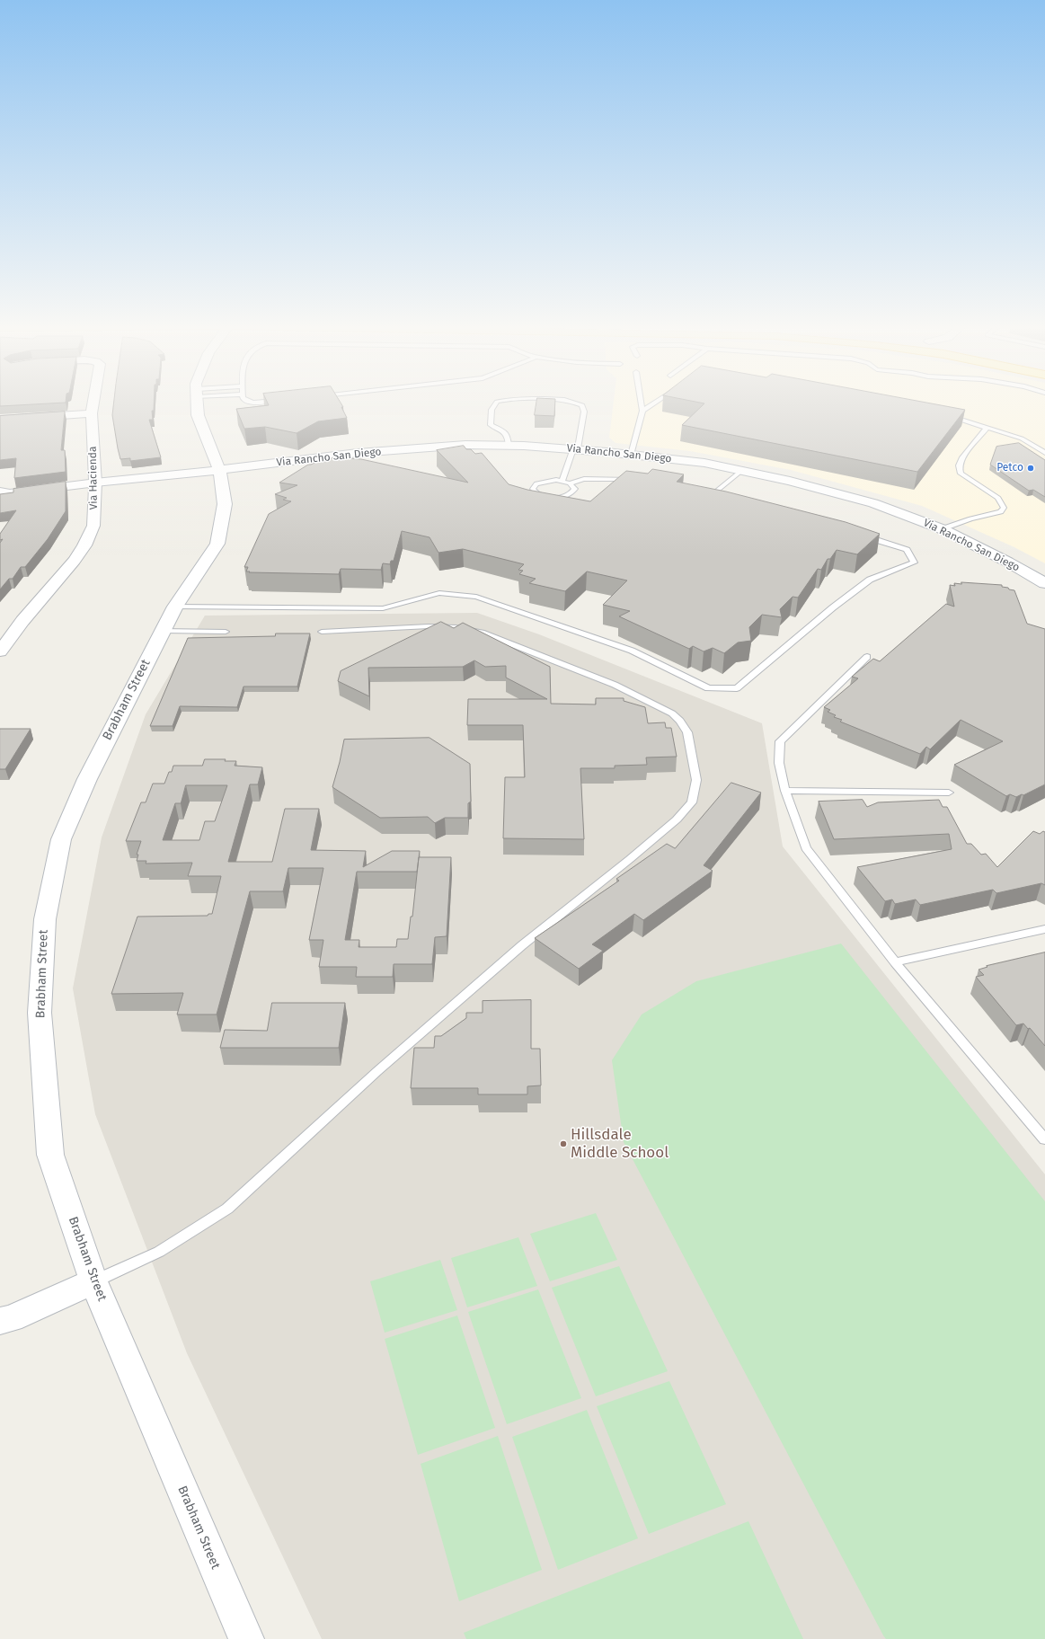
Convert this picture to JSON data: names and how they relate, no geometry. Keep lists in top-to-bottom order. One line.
{"streets":{"main road":["Via Rancho San Diego","Brabham Street"],"street":["Via Hacienda"]},"crossings":[["Via Rancho San Diego","Via Hacienda"],["Via Rancho San Diego","Brabham Street"]],"places":["Petco","Hillsdale Middle School"]}
